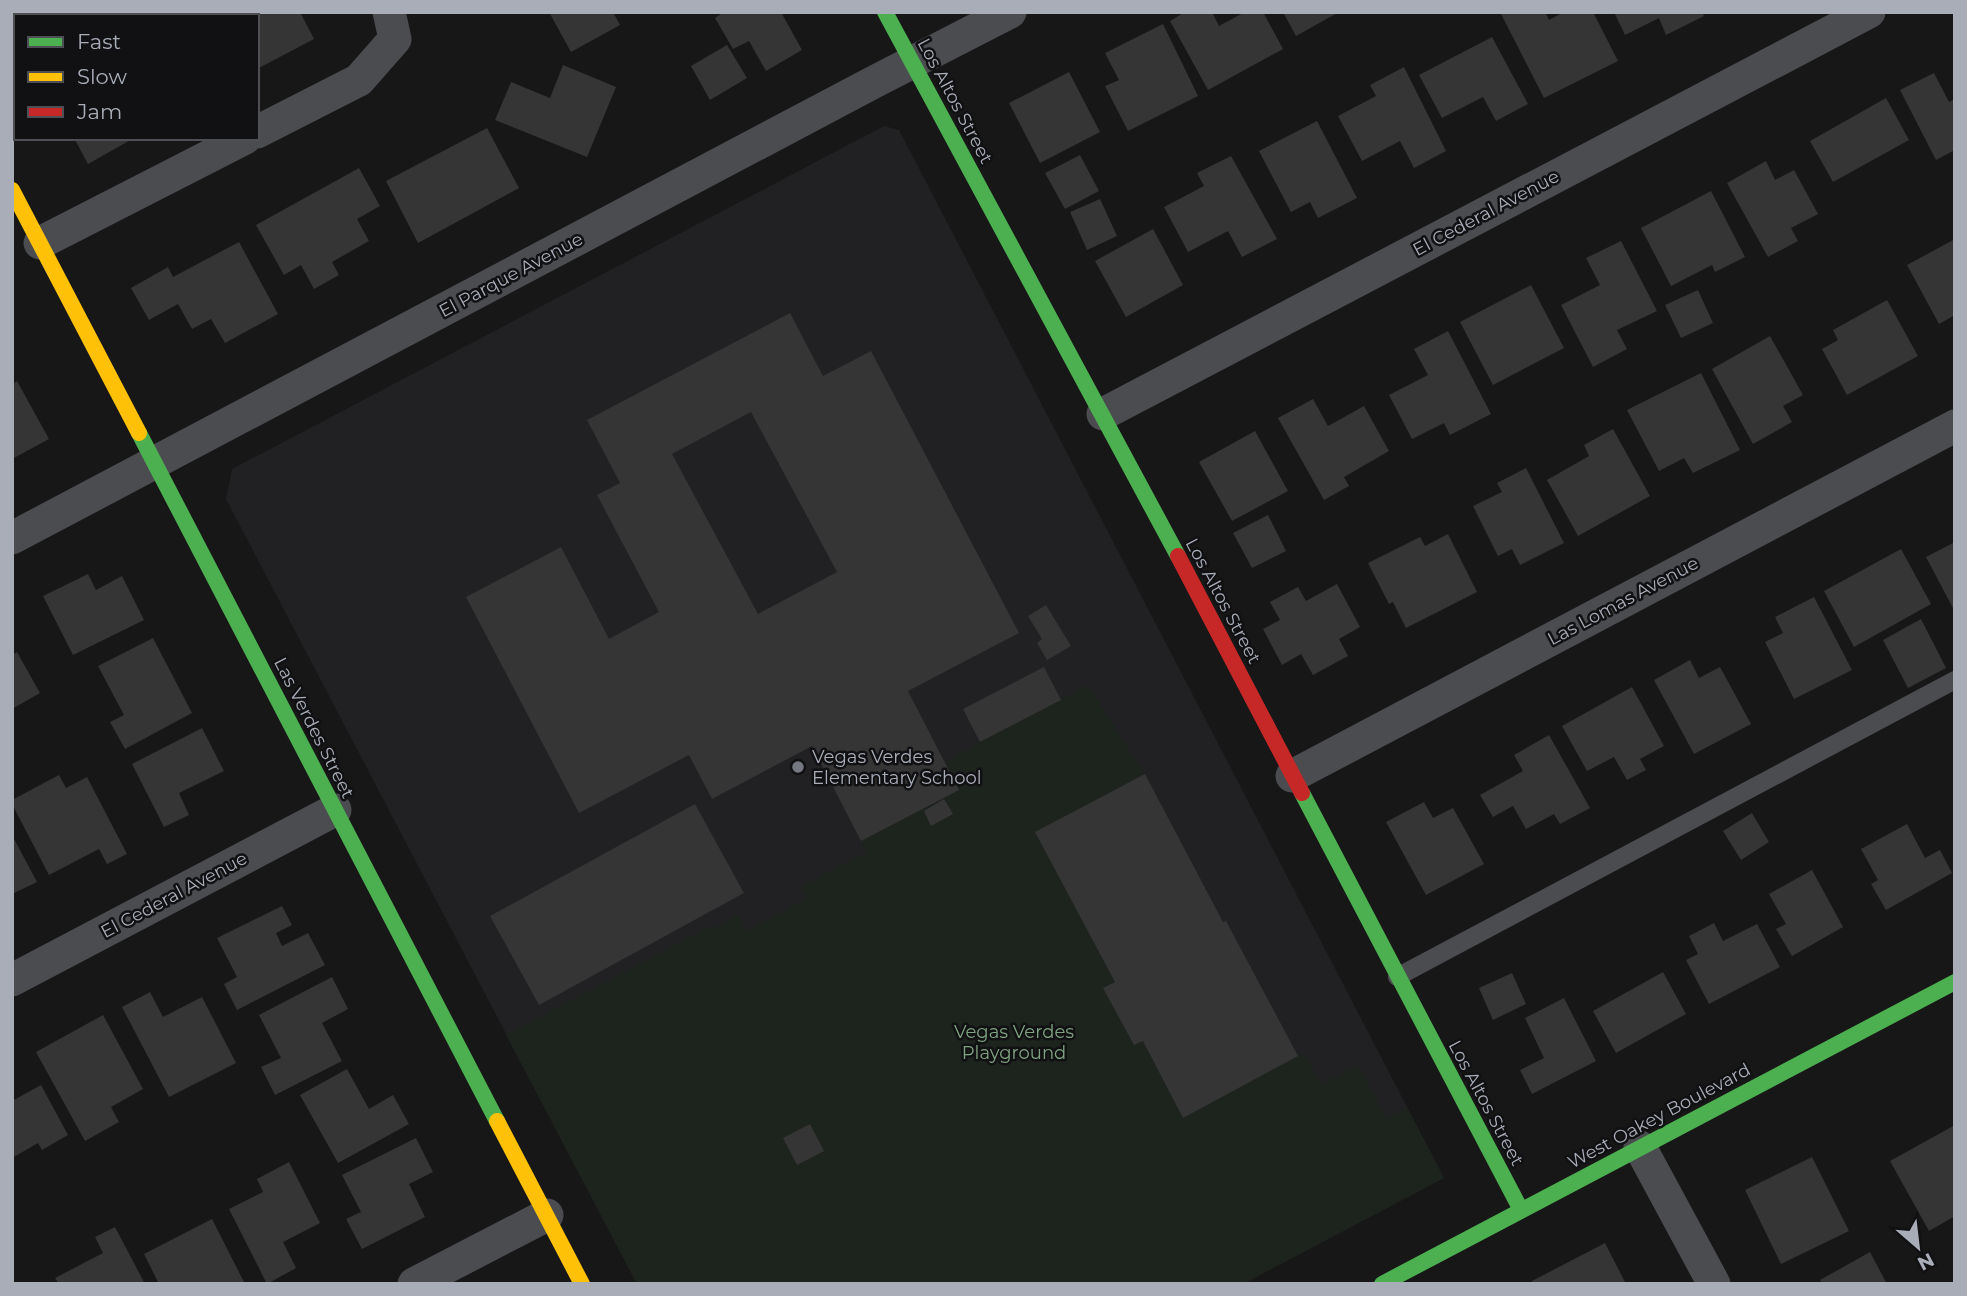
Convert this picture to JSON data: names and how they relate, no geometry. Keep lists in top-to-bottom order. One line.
{"streets":{"street":["Los Altos Street","El Cederal Avenue","El Parque Avenue","Las Lomas Avenue","Las Verdes Street","West Oakey Boulevard"]},"crossings":[["Los Altos Street","El Cederal Avenue"],["Los Altos Street","El Parque Avenue"],["Los Altos Street","Las Lomas Avenue"],["Los Altos Street","West Oakey Boulevard"],["El Cederal Avenue","Las Verdes Street"],["El Parque Avenue","Las Verdes Street"]],"parks":["Vegas Verdes Playground"],"places":["Vegas Verdes Elementary School"],"legend":["Fast","Slow","Jam"],"north":"bottom right"}
